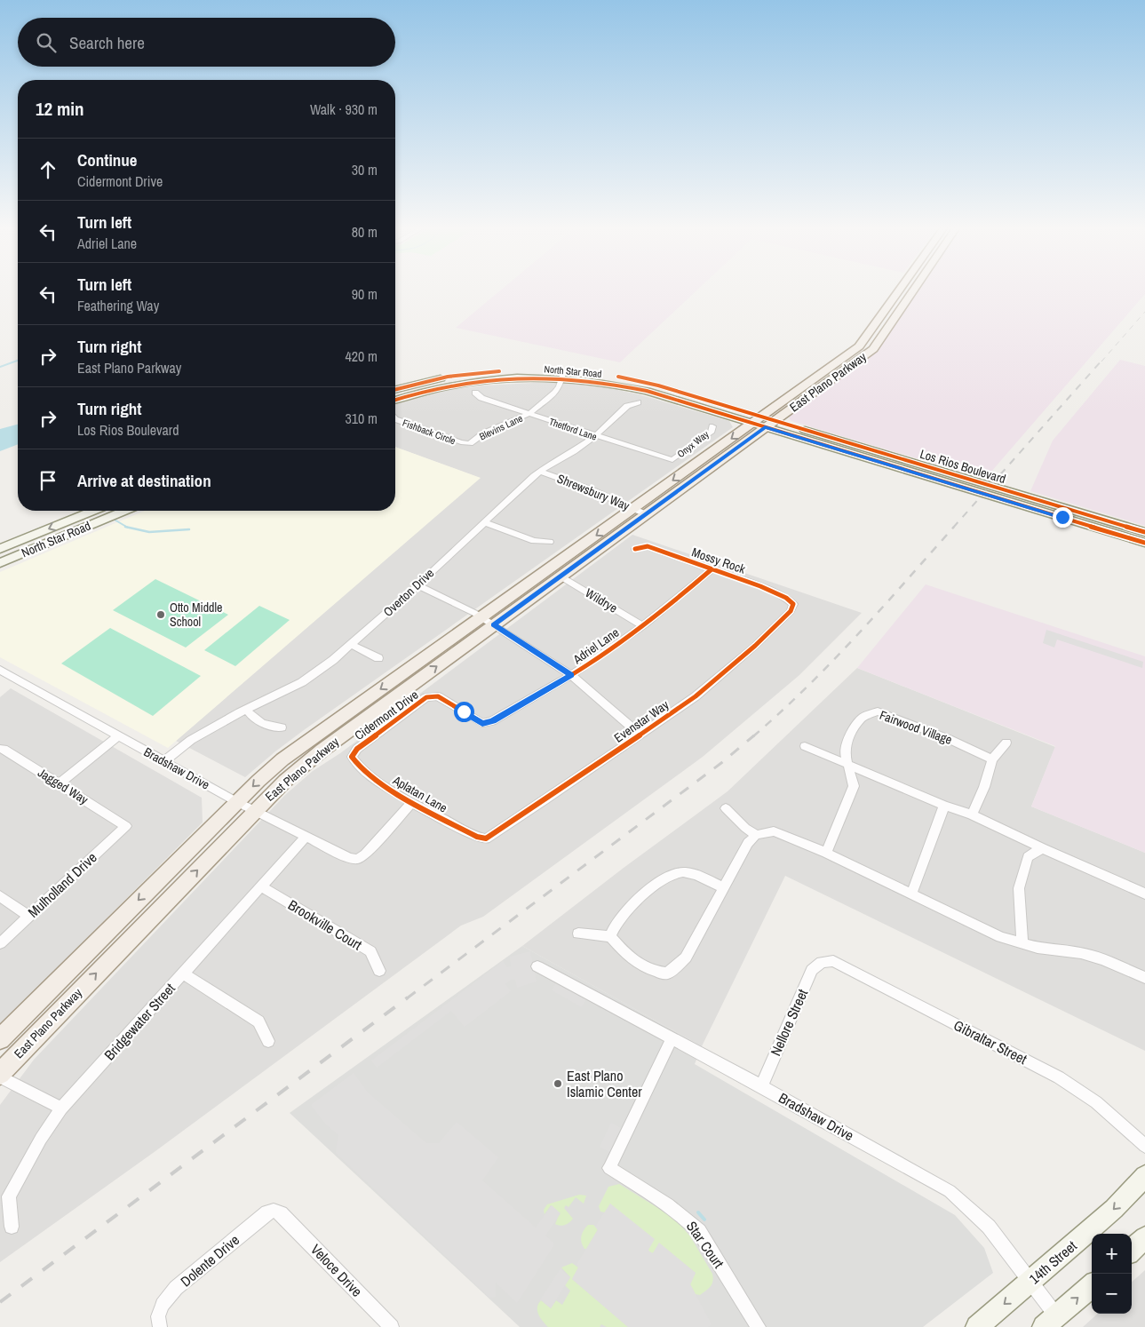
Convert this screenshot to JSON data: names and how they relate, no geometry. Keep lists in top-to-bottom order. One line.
{"streets":{"main road":["North Star Road","East Plano Parkway","Los Rios Boulevard","14th Street"],"street":["Blevins Lane","Thetford Lane","Fishback Circle","Onyx Way","Shrewsbury Way","Mossy Rock","Overton Drive","Wildrye","Adriel Lane","Cidermont Drive","Evenstar Way","Fairwood Village","Bradshaw Drive","Jagged Way","Aplatan Lane","Mulholland Drive","Brookville Court","Bridgewater Street","Nellore Street","Gibraltar Street","Star Court","Dolente Drive","Veloce Drive"]},"crossings":[["North Star Road","East Plano Parkway"],["North Star Road","Blevins Lane"],["North Star Road","Los Rios Boulevard"],["East Plano Parkway","Los Rios Boulevard"],["East Plano Parkway","Shrewsbury Way"],["East Plano Parkway","Wildrye"],["East Plano Parkway","Bradshaw Drive"],["Blevins Lane","Thetford Lane"],["Blevins Lane","Fishback Circle"],["Thetford Lane","Onyx Way"],["Thetford Lane","Overton Drive"],["Shrewsbury Way","Overton Drive"],["Mossy Rock","Adriel Lane"],["Mossy Rock","Evenstar Way"],["Overton Drive","Bradshaw Drive"],["Wildrye","Adriel Lane"],["Adriel Lane","Cidermont Drive"],["Cidermont Drive","Aplatan Lane"],["Evenstar Way","Aplatan Lane"],["Bradshaw Drive","Aplatan Lane"],["Bradshaw Drive","Bridgewater Street"],["Bradshaw Drive","Nellore Street"],["Bradshaw Drive","Star Court"],["Bradshaw Drive","14th Street"],["Jagged Way","Mulholland Drive"],["Brookville Court","Bridgewater Street"],["Nellore Street","Gibraltar Street"],["Dolente Drive","Veloce Drive"]],"places":["Otto Middle School","East Plano Islamic Center"],"page":{"search":"Search here","heading":["12 min","Walk · 930 m"],"list":[["Continue","Cidermont Drive","30 m"],["Turn left","Adriel Lane","80 m"],["Turn left","Feathering Way","90 m"],["Turn right","East Plano Parkway","420 m"],["Turn right","Los Rios Boulevard","310 m"],"Arrive at destination"],"map_buttons":["+","−"]}}
